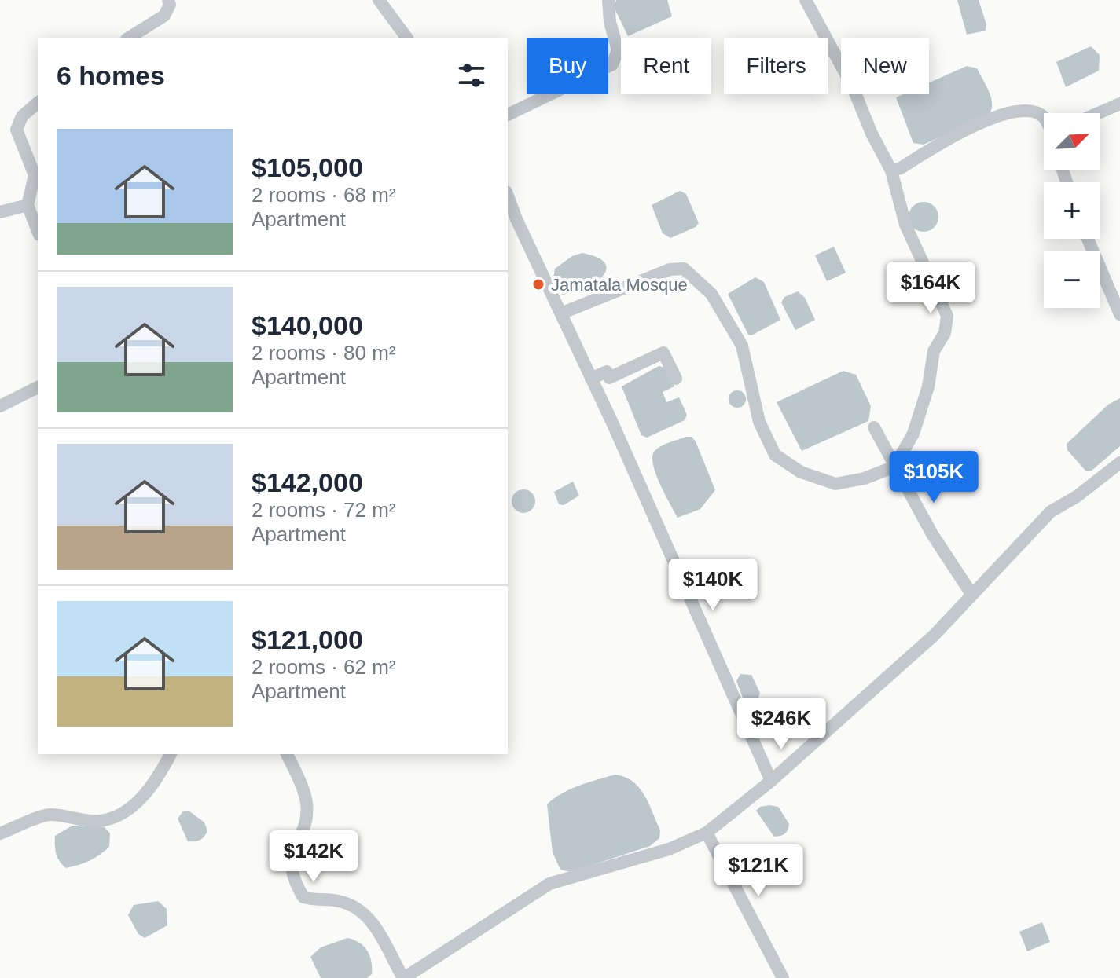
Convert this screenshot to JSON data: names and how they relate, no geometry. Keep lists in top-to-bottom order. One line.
{"places":["Jamatala Mosque"],"north":"top right","page":{"chip":["Buy","Rent","Filters","New"],"heading":"6 homes","map_buttons":["+","−"],"list":[{"name":"$105,000","note":"2 rooms · 68 m² · Apartment"},{"name":"$140,000","note":"2 rooms · 80 m² · Apartment"},{"name":"$142,000","note":"2 rooms · 72 m² · Apartment"},{"name":"$121,000","note":"2 rooms · 62 m² · Apartment"}],"price":["$164K","$105K","$140K","$246K","$142K","$121K"]}}
